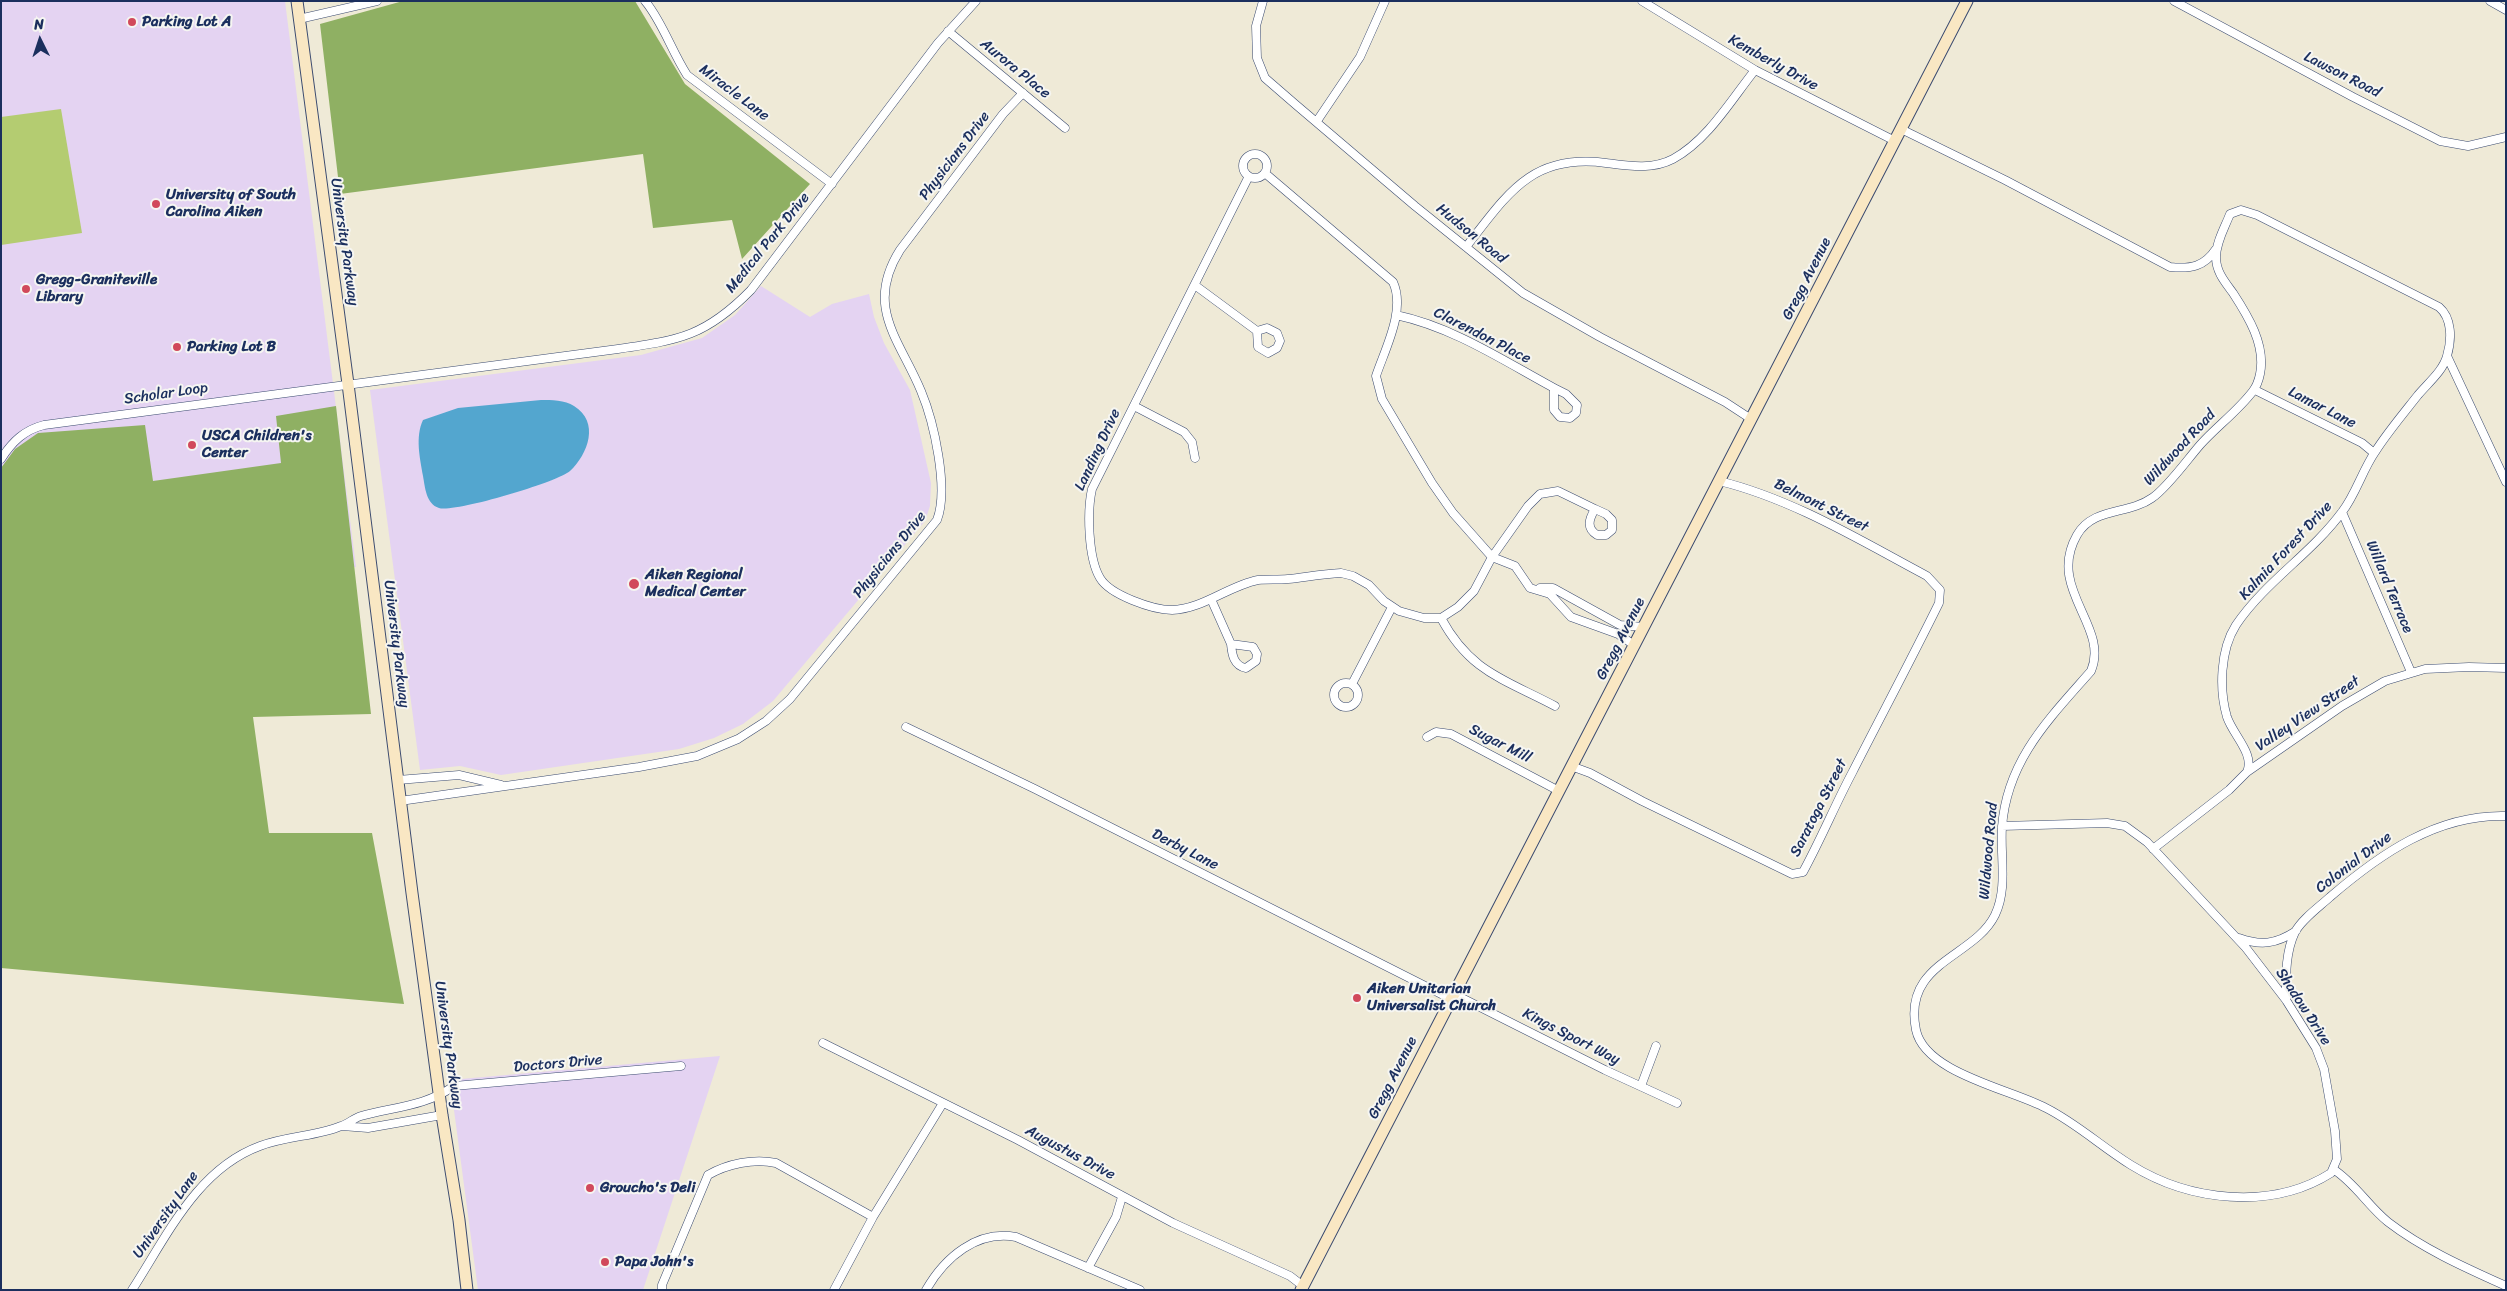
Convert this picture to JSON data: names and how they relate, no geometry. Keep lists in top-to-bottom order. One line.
{"streets":{"street":["Kemberly Drive","Aurora Place","Lawson Road","Miracle Lane","Physicians Drive","Hudson Road","University Parkway","Medical Park Drive","Gregg Avenue","Clarendon Place","Scholar Loop","Lamar Lane","Wildwood Road","Landing Drive","Belmont Street","Kalmia Forest Drive","Willard Terrace","Valley View Street","Sugar Mill","Saratoga Street","Derby Lane","Colonial Drive","Shadow Drive","Kings Sport Way","Doctors Drive","Augustus Drive","University Lane"]},"crossings":[["Kemberly Drive","Gregg Avenue"],["Aurora Place","Physicians Drive"],["Aurora Place","Medical Park Drive"],["Miracle Lane","Medical Park Drive"],["Physicians Drive","University Parkway"],["Hudson Road","Gregg Avenue"],["University Parkway","Medical Park Drive"],["University Parkway","Scholar Loop"],["University Parkway","Doctors Drive"],["University Parkway","University Lane"],["Medical Park Drive","Scholar Loop"],["Gregg Avenue","Belmont Street"],["Gregg Avenue","Sugar Mill"],["Gregg Avenue","Saratoga Street"],["Gregg Avenue","Derby Lane"],["Gregg Avenue","Kings Sport Way"],["Gregg Avenue","Augustus Drive"],["Clarendon Place","Landing Drive"],["Lamar Lane","Wildwood Road"],["Lamar Lane","Kalmia Forest Drive"],["Wildwood Road","Shadow Drive"],["Belmont Street","Saratoga Street"],["Kalmia Forest Drive","Willard Terrace"],["Kalmia Forest Drive","Valley View Street"],["Willard Terrace","Valley View Street"],["Valley View Street","Shadow Drive"],["Derby Lane","Kings Sport Way"],["Colonial Drive","Shadow Drive"],["Doctors Drive","University Lane"]],"places":["Parking Lot A","University of South Carolina Aiken","Gregg-Graniteville Library","Parking Lot B","USCA Children's Center","Aiken Regional Medical Center","Aiken Unitarian Universalist Church","Groucho's Deli","Papa John's"],"north":"top"}
